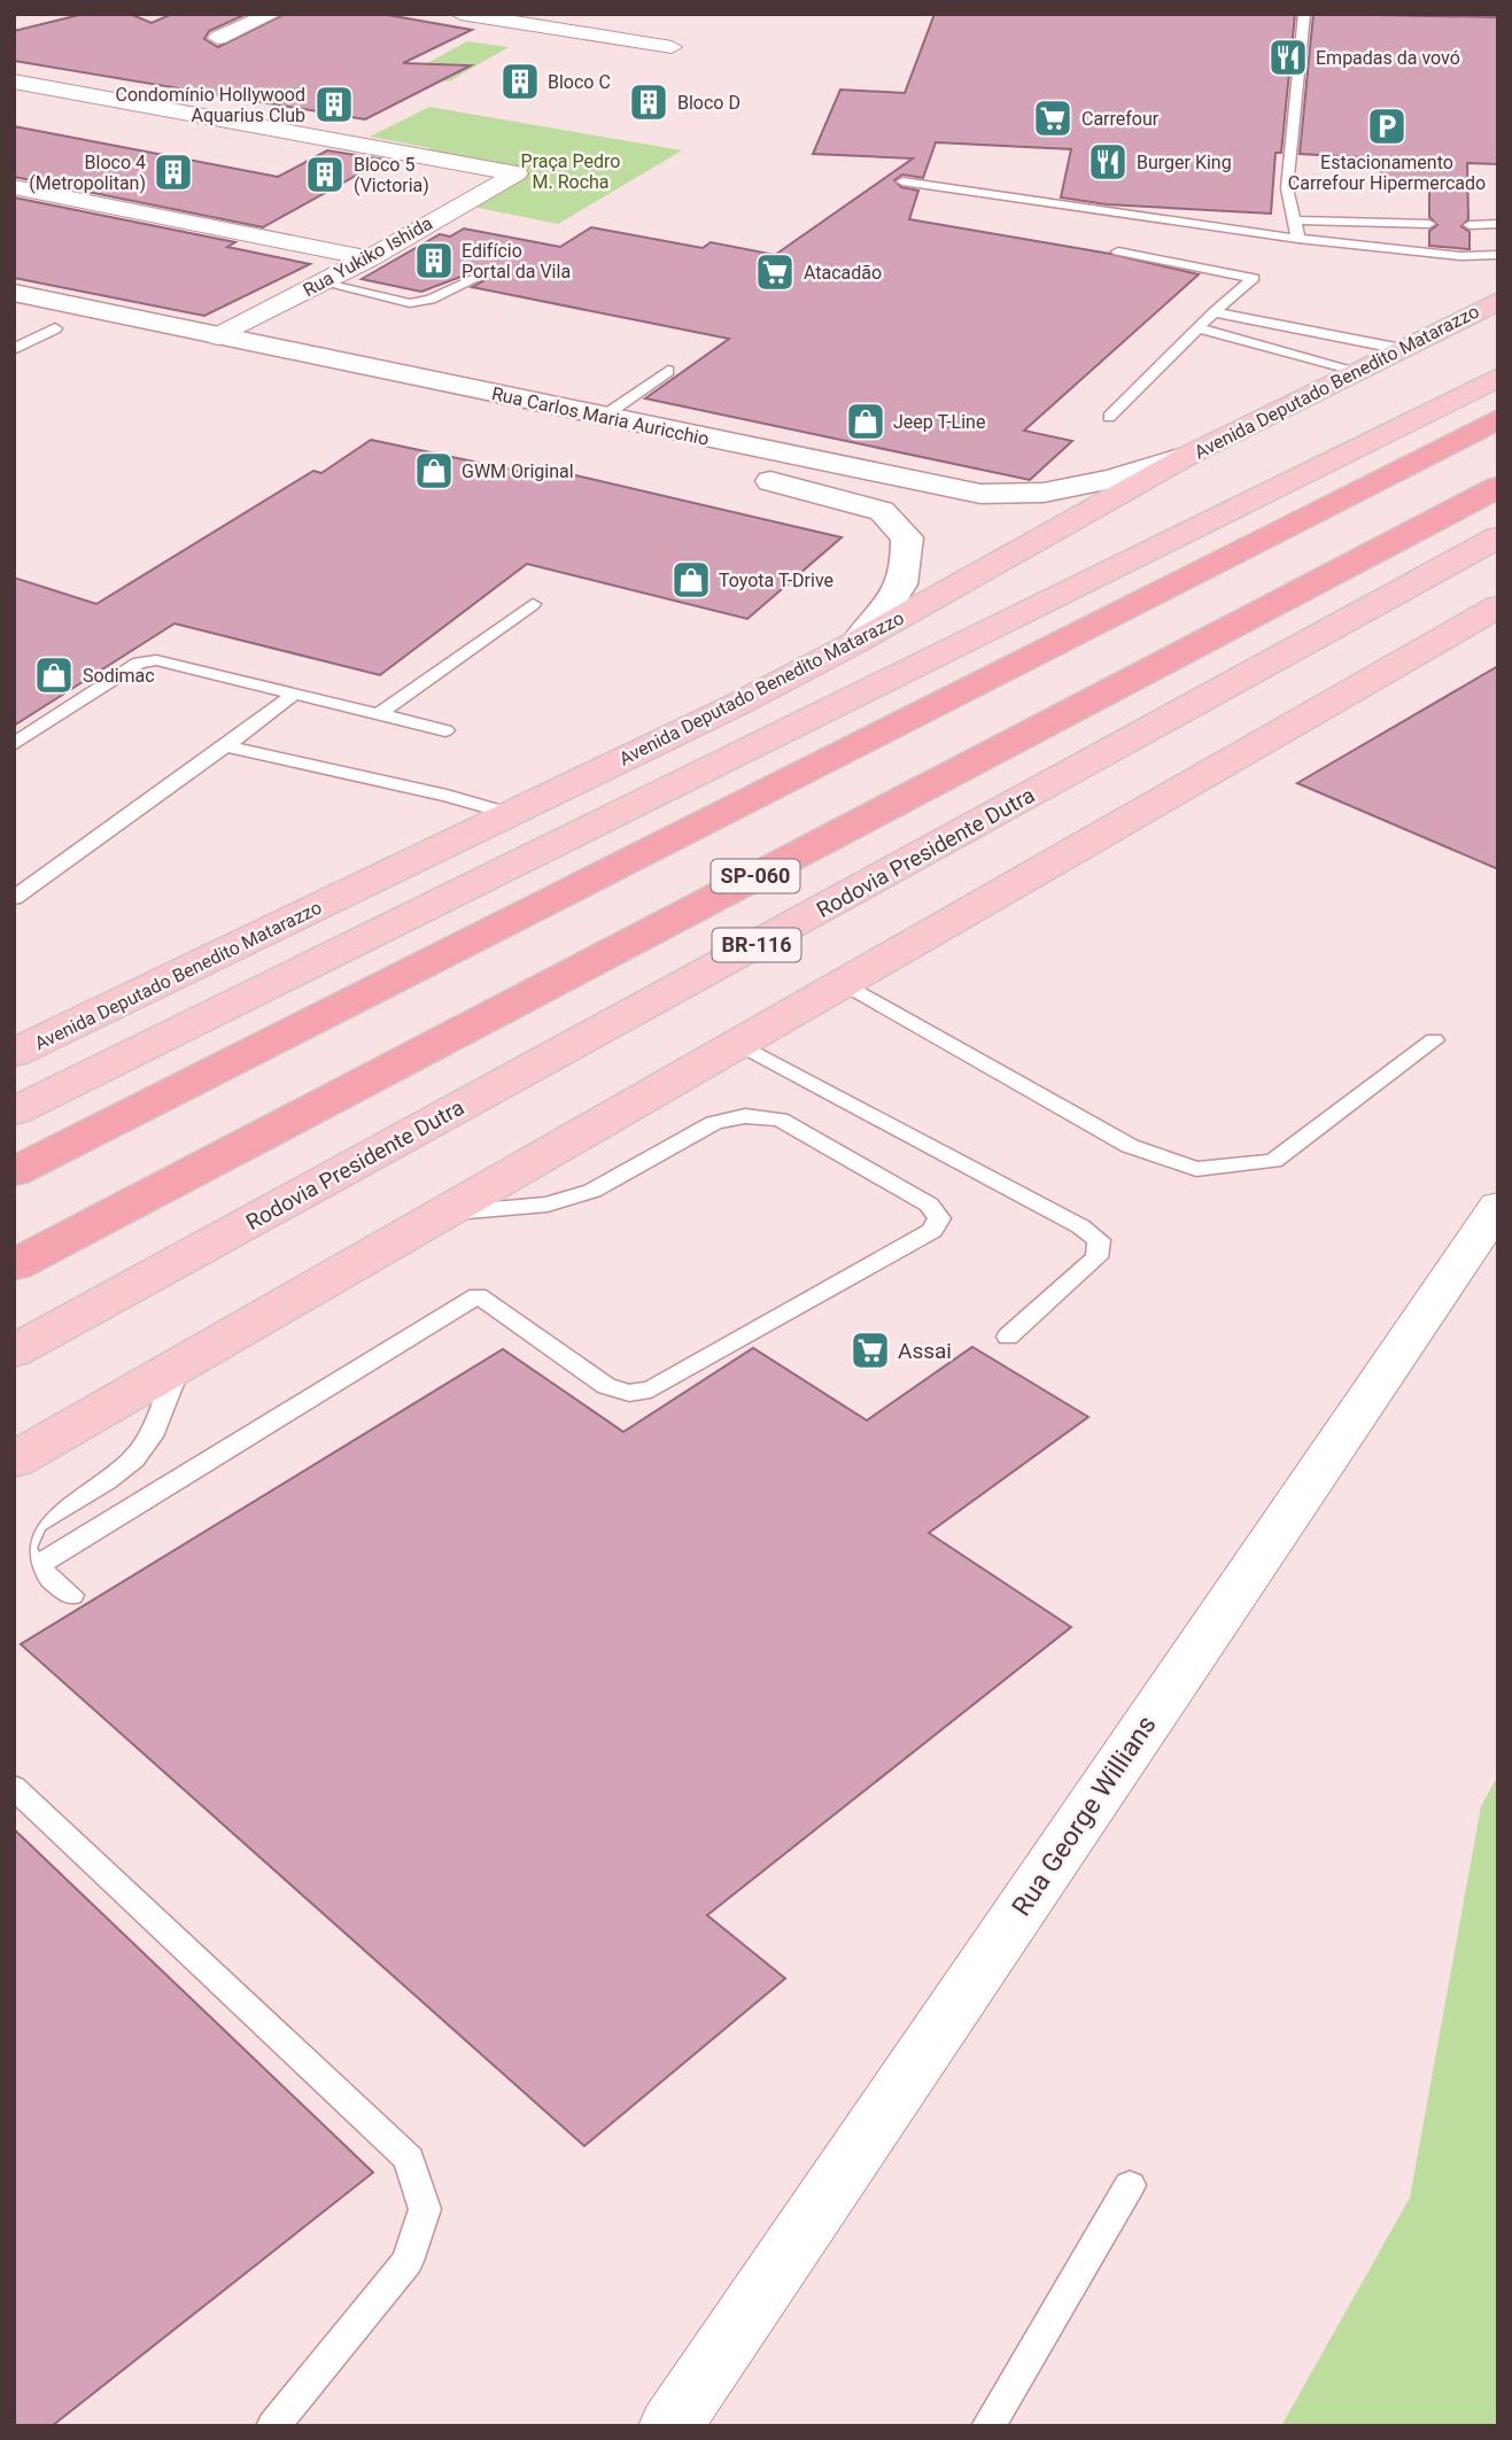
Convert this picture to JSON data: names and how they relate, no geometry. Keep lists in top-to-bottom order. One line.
{"streets":{"highway":["SP-060"],"main road":["Avenida Deputado Benedito Matarazzo","Rua Carlos Maria Auricchio","Rodovia Presidente Dutra","BR-116"],"street":["Rua Yukiko Ishida","Rua George Willians"]},"crossings":[["Rua Yukiko Ishida","Rua Carlos Maria Auricchio"],["Avenida Deputado Benedito Matarazzo","Rua Carlos Maria Auricchio"]],"parks":["Praça Pedro M. Rocha"],"places":{"restaurant":["Empadas da vovó","Burger King"],"building":["Bloco C","Bloco D","Condomínio Hollywood Aquarius Club","Bloco 4 (Metropolitan)","Bloco 5 (Victoria)","Edifício Portal da Vila"],"supermarket":["Carrefour","Atacadão","Assai"],"parking":["Estacionamento Carrefour Hipermercado"],"shop":["Jeep T-Line","GWM Original","Toyota T-Drive","Sodimac"]}}
